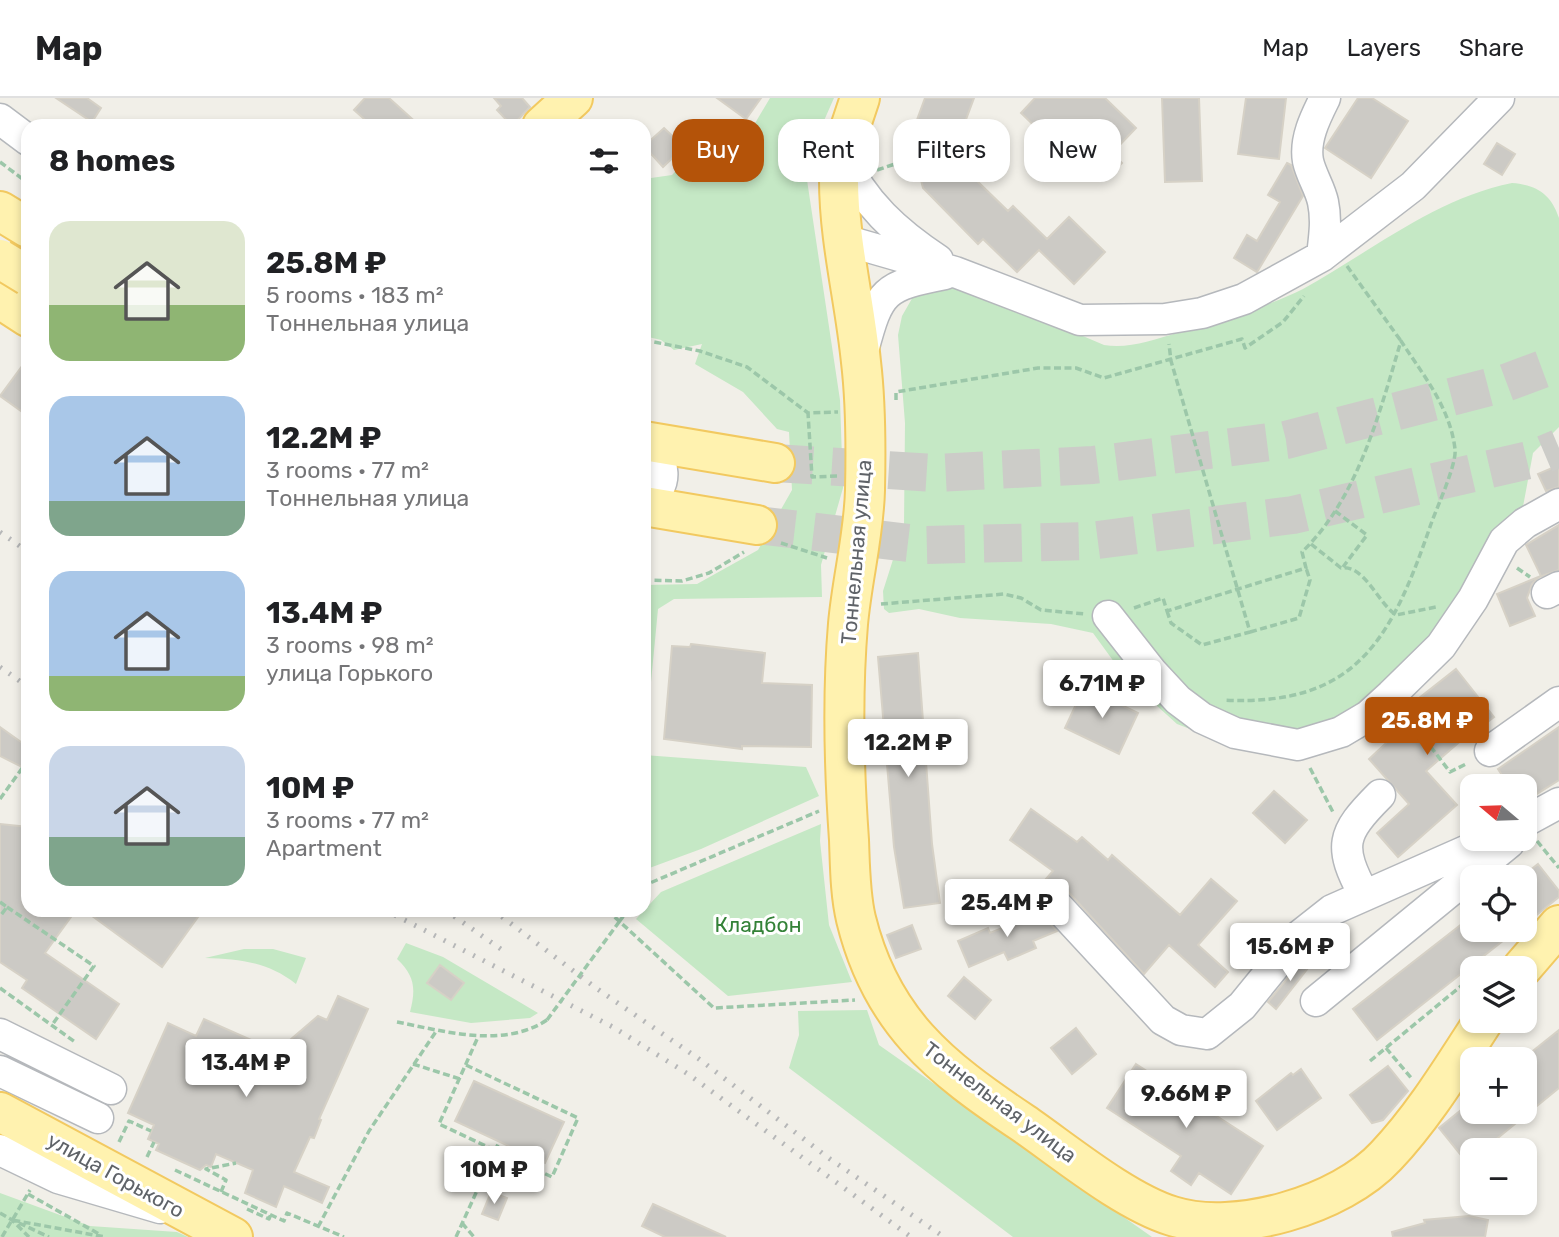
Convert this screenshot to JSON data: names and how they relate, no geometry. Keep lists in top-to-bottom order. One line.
{"streets":{"main road":["Тоннельная улица","улица Горького"]},"parks":["Кладбон"],"north":"left","page":{"header":"Map","nav":["Map","Layers","Share"],"chip":["Buy","Rent","Filters","New"],"heading":"8 homes","list":[{"name":"25.8M ₽","note":"5 rooms · 183 m² · Тоннельная улица"},{"name":"12.2M ₽","note":"3 rooms · 77 m² · Тоннельная улица"},{"name":"13.4M ₽","note":"3 rooms · 98 m² · улица Горького"},{"name":"10M ₽","note":"3 rooms · 77 m² · Apartment"}],"price":["6.71M ₽","25.8M ₽","12.2M ₽","25.4M ₽","15.6M ₽","13.4M ₽","9.66M ₽","10M ₽"],"map_buttons":["+","−"]}}
